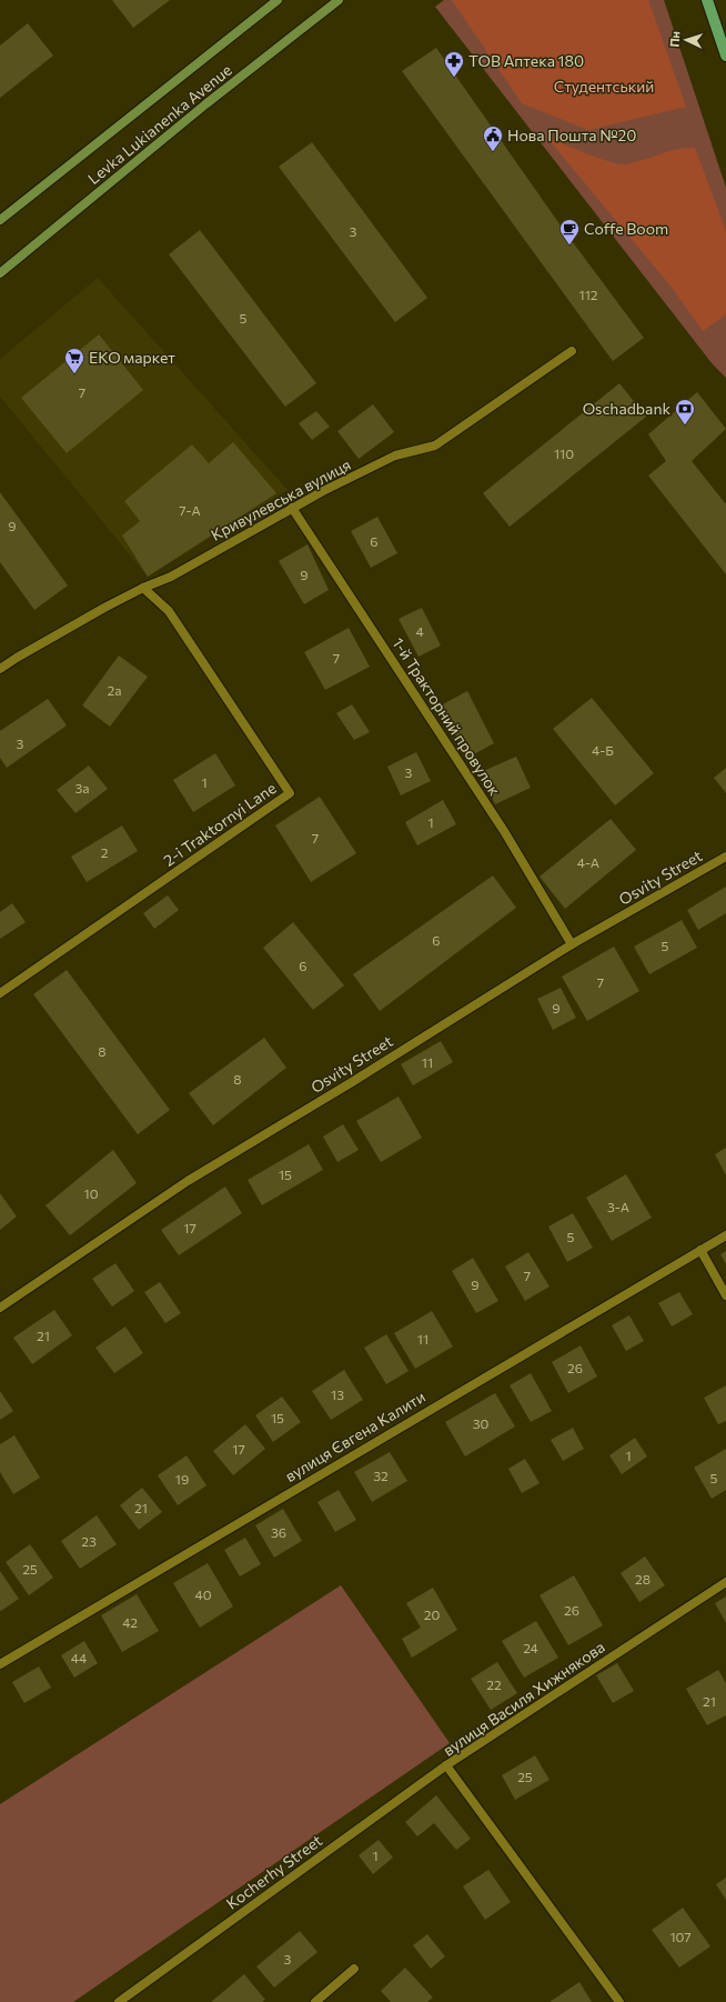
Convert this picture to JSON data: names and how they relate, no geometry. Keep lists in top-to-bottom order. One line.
{"streets":{"main road":["Levka Lukianenka Avenue"],"street":["Кривулевська вулиця","1-й Тракторний провулок","2-i Traktornyi Lane","Osvity Street","вулиця Євгена Калити","вулиця Василя Хижнякова","Kocherhy Street"]},"crossings":[["Кривулевська вулиця","1-й Тракторний провулок"],["Кривулевська вулиця","2-i Traktornyi Lane"],["1-й Тракторний провулок","Osvity Street"],["вулиця Василя Хижнякова","Kocherhy Street"]],"parks":["Студентський"],"places":{"pharmacy":["ТОВ Аптека 180"],"public building":["Нова Пошта №20"],"cafe":["Coffe Boom"],"supermarket":["ЕКО маркет"],"bank":["Oschadbank"]},"house_numbers":["3","112","5","7","110","7-А","9","6","9","4","7","2а","3","4-Б","3","1","3а","1","7","2","4-А","6","5","6","7","9","8","11","8","15","10","3-А","17","5","7","9","21","11","26","13","15","30","17","1","32","5","19","21","36","23","25","28","40","26","20","42","24","44","22","21","25","1","107","3"],"north":"left"}
